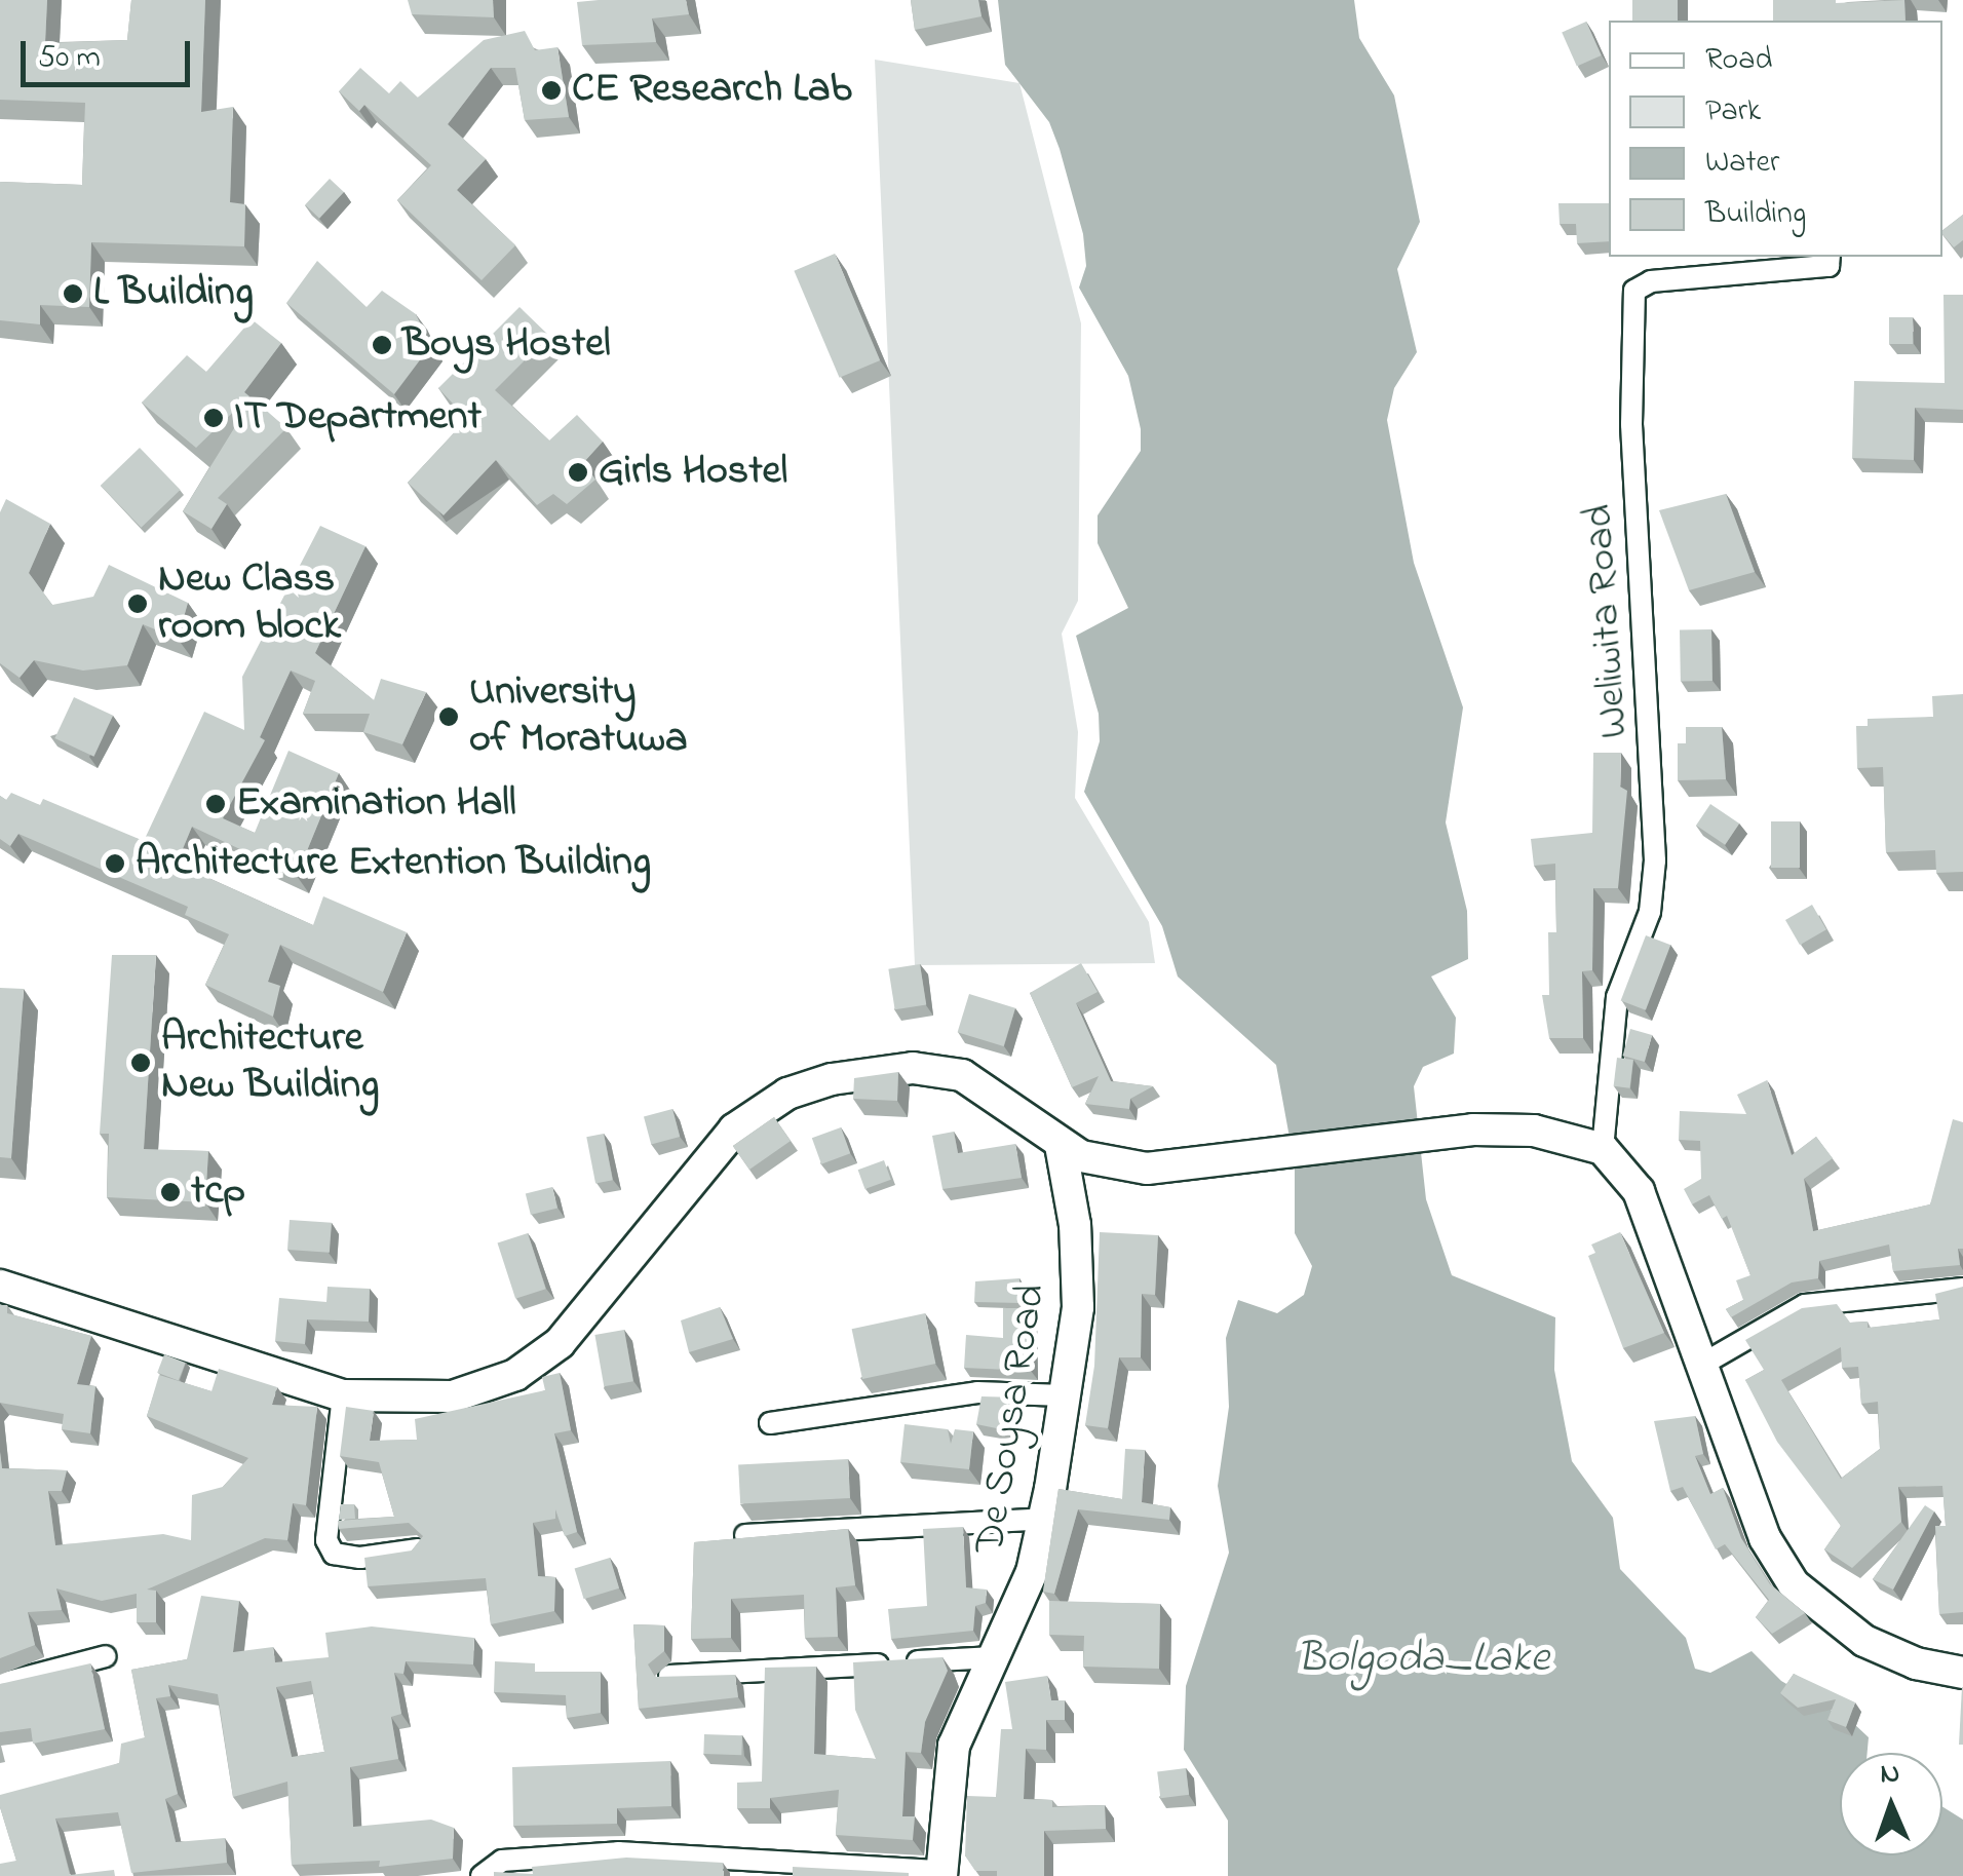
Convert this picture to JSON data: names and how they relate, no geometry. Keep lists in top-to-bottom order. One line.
{"streets":{"main road":["De Soysa Road"],"street":["Weliwita Road"]},"water":["Bolgoda_Lake"],"places":["CE Research Lab","L Building","Boys Hostel","IT Department","Girls Hostel","New Class room block","University of Moratuwa","Examination Hall","Architecture Extention Building","Architecture New Building","tcp"],"legend":["Road","Park","Water","Building"],"scale_bar":"50 m","north":"top"}
